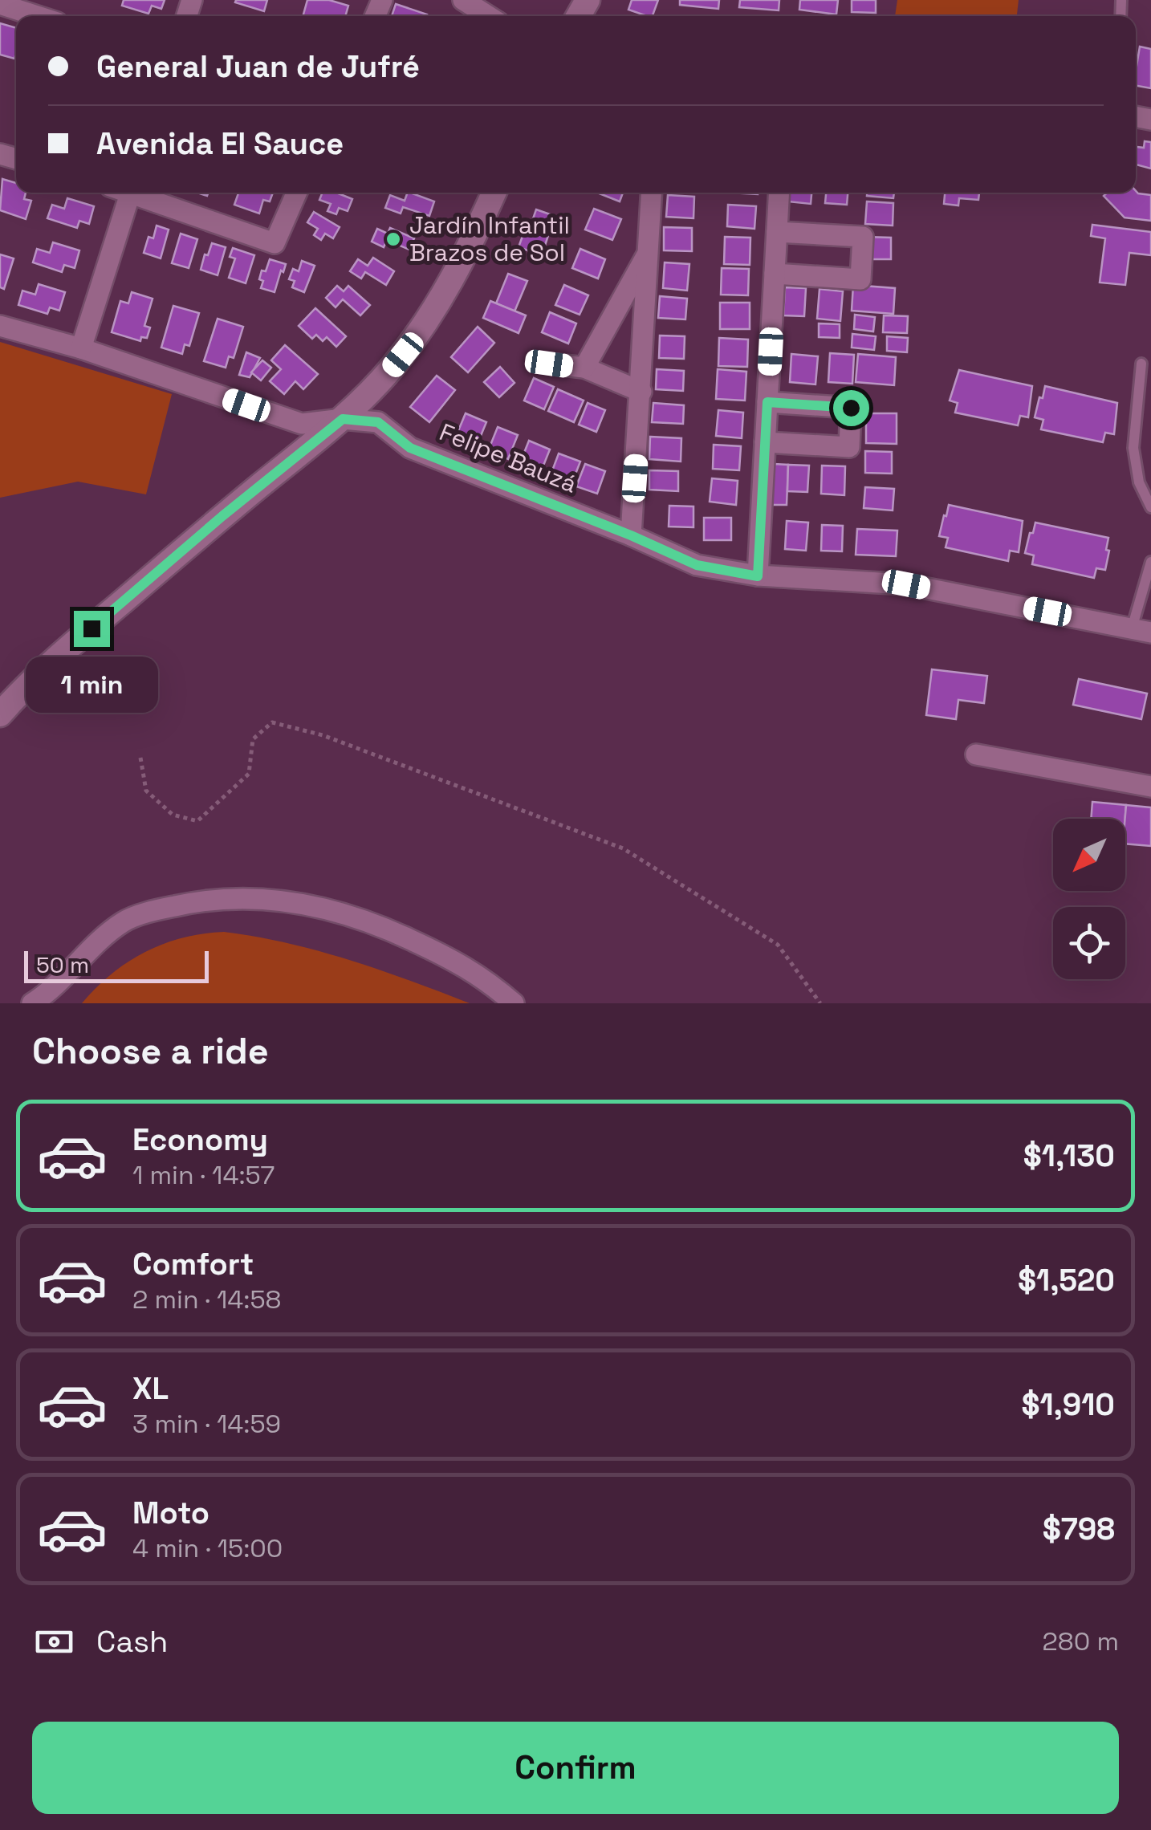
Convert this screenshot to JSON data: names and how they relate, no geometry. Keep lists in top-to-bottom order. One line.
{"streets":{"street":["Felipe Bauzá"]},"places":["Jardín Infantil Brazos de Sol"],"scale_bar":"50 m","north":"bottom left","page":{"banner":["General Juan de Jufré","Avenida El Sauce"],"bubble":"1 min","scale":"50 m","heading":"Choose a ride","list":[{"name":"Economy","note":"1 min · 14:57","value":"$1,130"},{"name":"Comfort","note":"2 min · 14:58","value":"$1,520"},{"name":"XL","note":"3 min · 14:59","value":"$1,910"},{"name":"Moto","note":"4 min · 15:00","value":"$798"}],"pay":["Cash","280 m"],"buttons":"Confirm"}}
